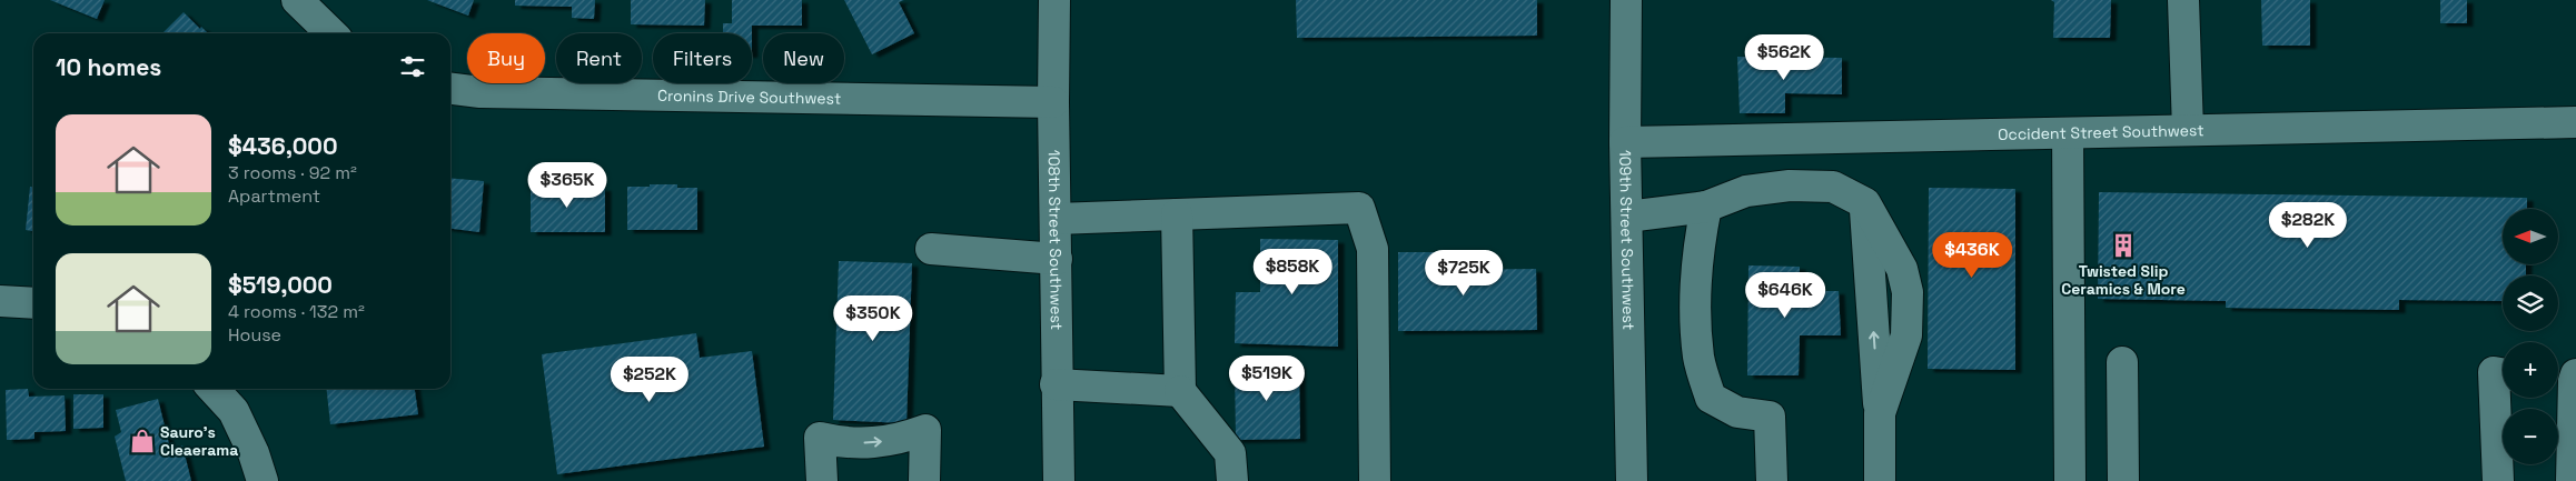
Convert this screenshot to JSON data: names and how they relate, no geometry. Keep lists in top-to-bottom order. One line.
{"streets":{"street":["Cronins Drive Southwest","Occident Street Southwest","108th Street Southwest","109th Street Southwest"]},"crossings":[["Cronins Drive Southwest","108th Street Southwest"],["Occident Street Southwest","109th Street Southwest"]],"places":{"building":["Twisted Slip Ceramics & More"],"shop":["Sauro's Cleaerama"]},"north":"left","page":{"chip":["Buy","Rent","Filters","New"],"heading":"10 homes","price":["$562K","$365K","$282K","$436K","$858K","$725K","$646K","$350K","$519K","$252K"],"list":[{"name":"$436,000","note":"3 rooms · 92 m² · Apartment"},{"name":"$519,000","note":"4 rooms · 132 m² · House"}],"map_buttons":["+","−"]}}
